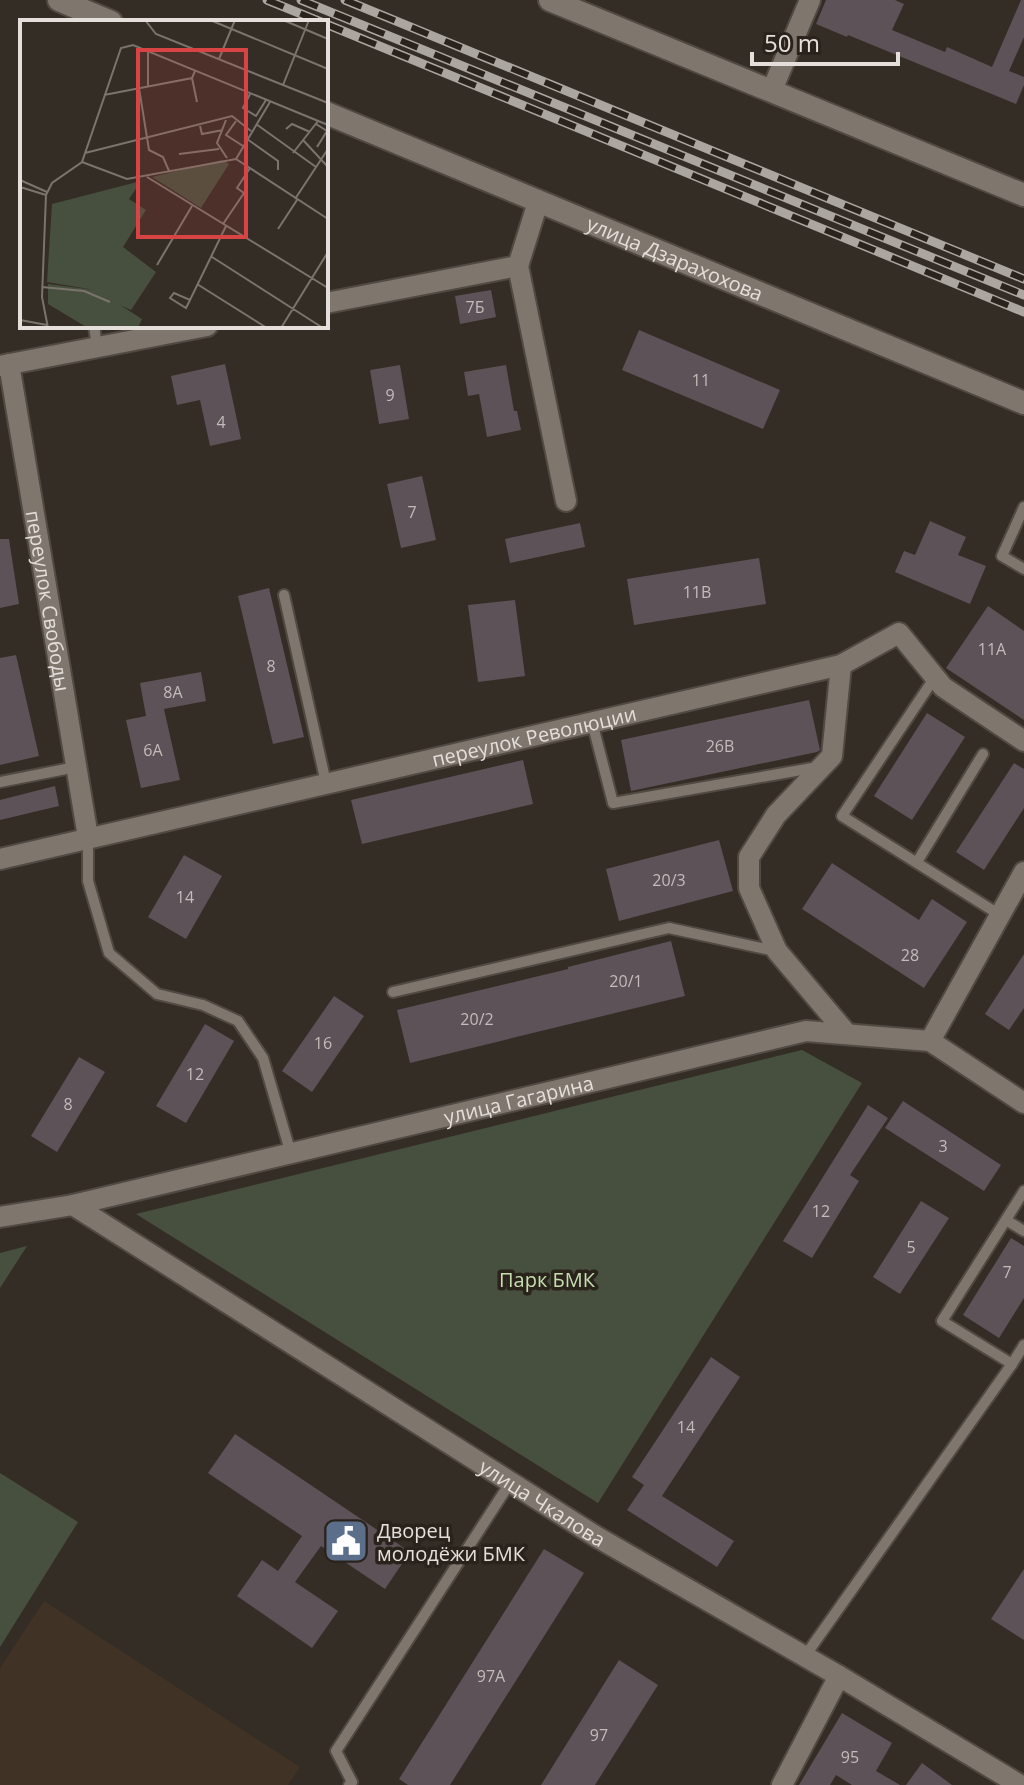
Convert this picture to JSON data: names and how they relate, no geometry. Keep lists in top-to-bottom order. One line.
{"streets":{"street":["улица Дзарахохова","переулок Свободы","переулок Революции","улица Гагарина","улица Чкалова"]},"crossings":[["переулок Свободы","переулок Революции"],["улица Гагарина","улица Чкалова"]],"parks":["Парк БМК"],"places":{"public building":["Дворец молодёжи БМК"]},"house_numbers":["7Б","11","9","4","7","11В","11А","8","8А","26В","6А","20/3","14","28","20/1","20/2","16","12","8","3","12","5","7","14","97А","97","95"],"scale_bar":"50 m"}
